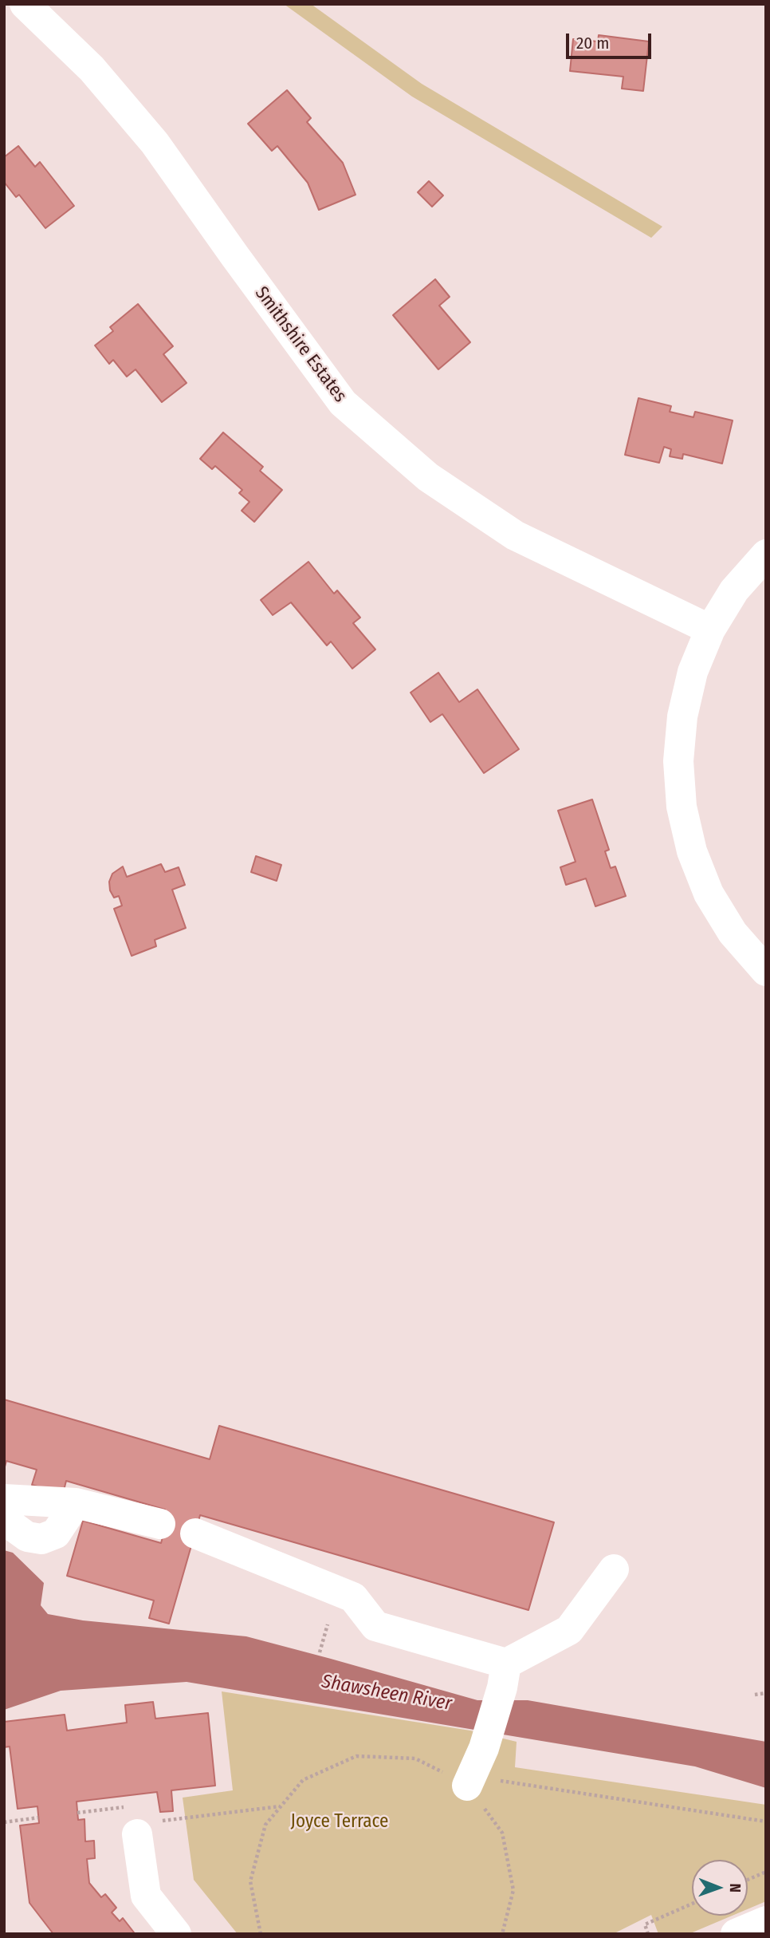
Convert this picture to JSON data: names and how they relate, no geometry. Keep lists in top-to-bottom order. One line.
{"streets":{"street":["Smithshire Estates"]},"water":["Shawsheen River"],"parks":["Joyce Terrace"],"scale_bar":"20 m","north":"right"}
